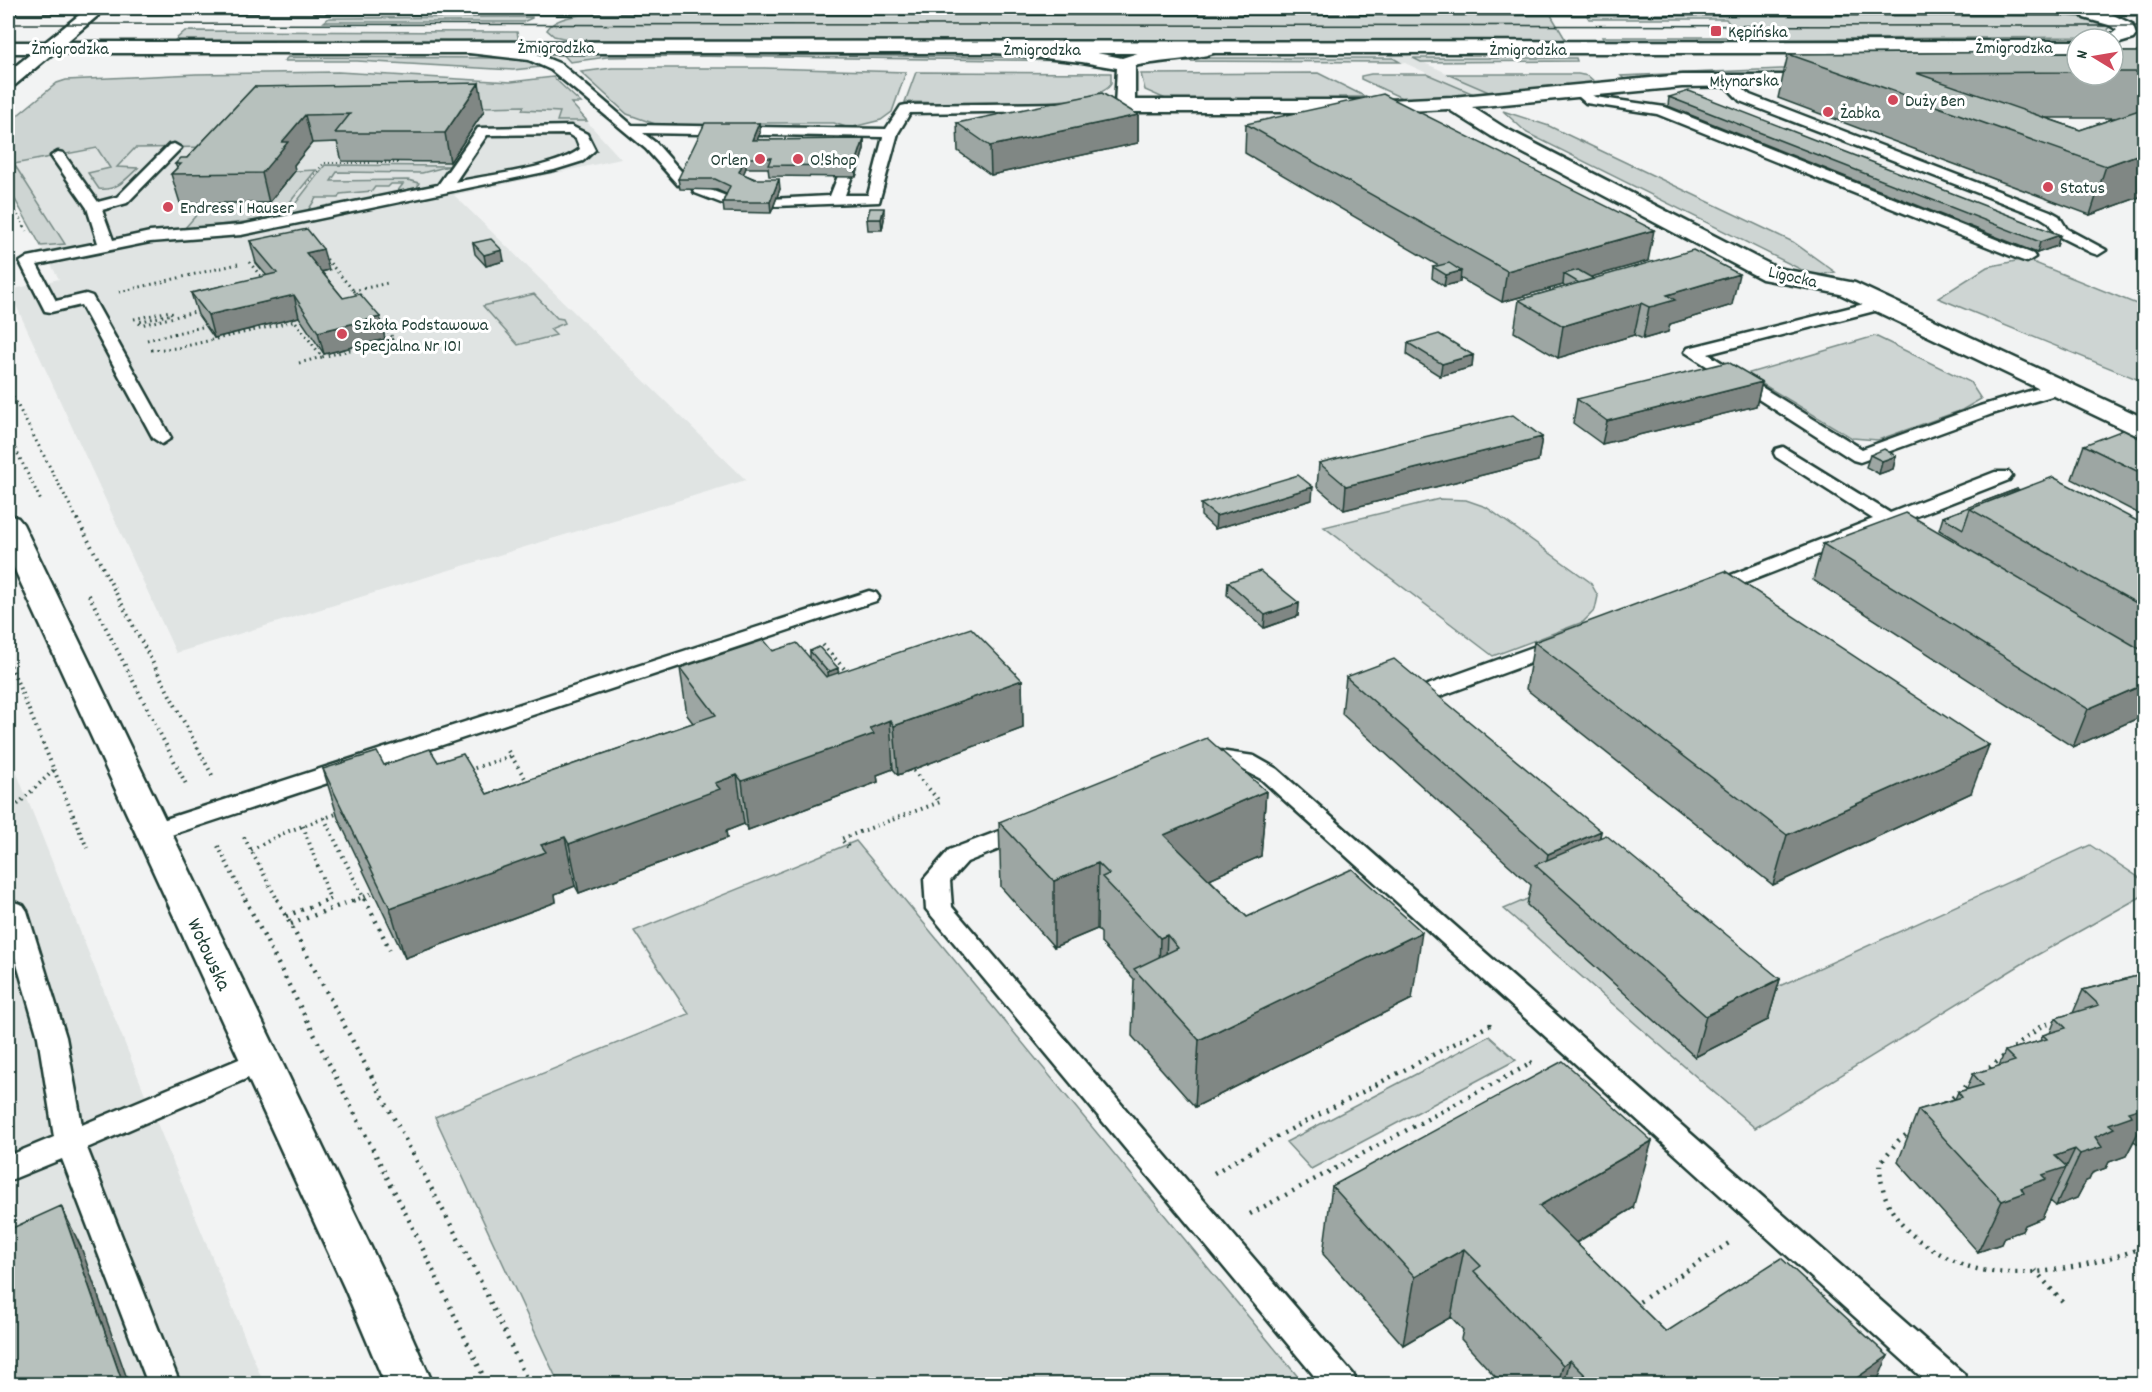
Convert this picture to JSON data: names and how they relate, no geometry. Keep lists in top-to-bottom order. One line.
{"streets":{"main road":["Żmigrodzka","Młynarska","Ligocka","Wołowska"]},"crossings":[["Młynarska","Ligocka"]],"places":{"transit":["Kępińska"],"other":["Duży Ben","Żabka","Orlen","O!Shop","Status","Endress i Hauser","Szkoła Podstawowa Specjalna Nr 101"]},"north":"left"}
